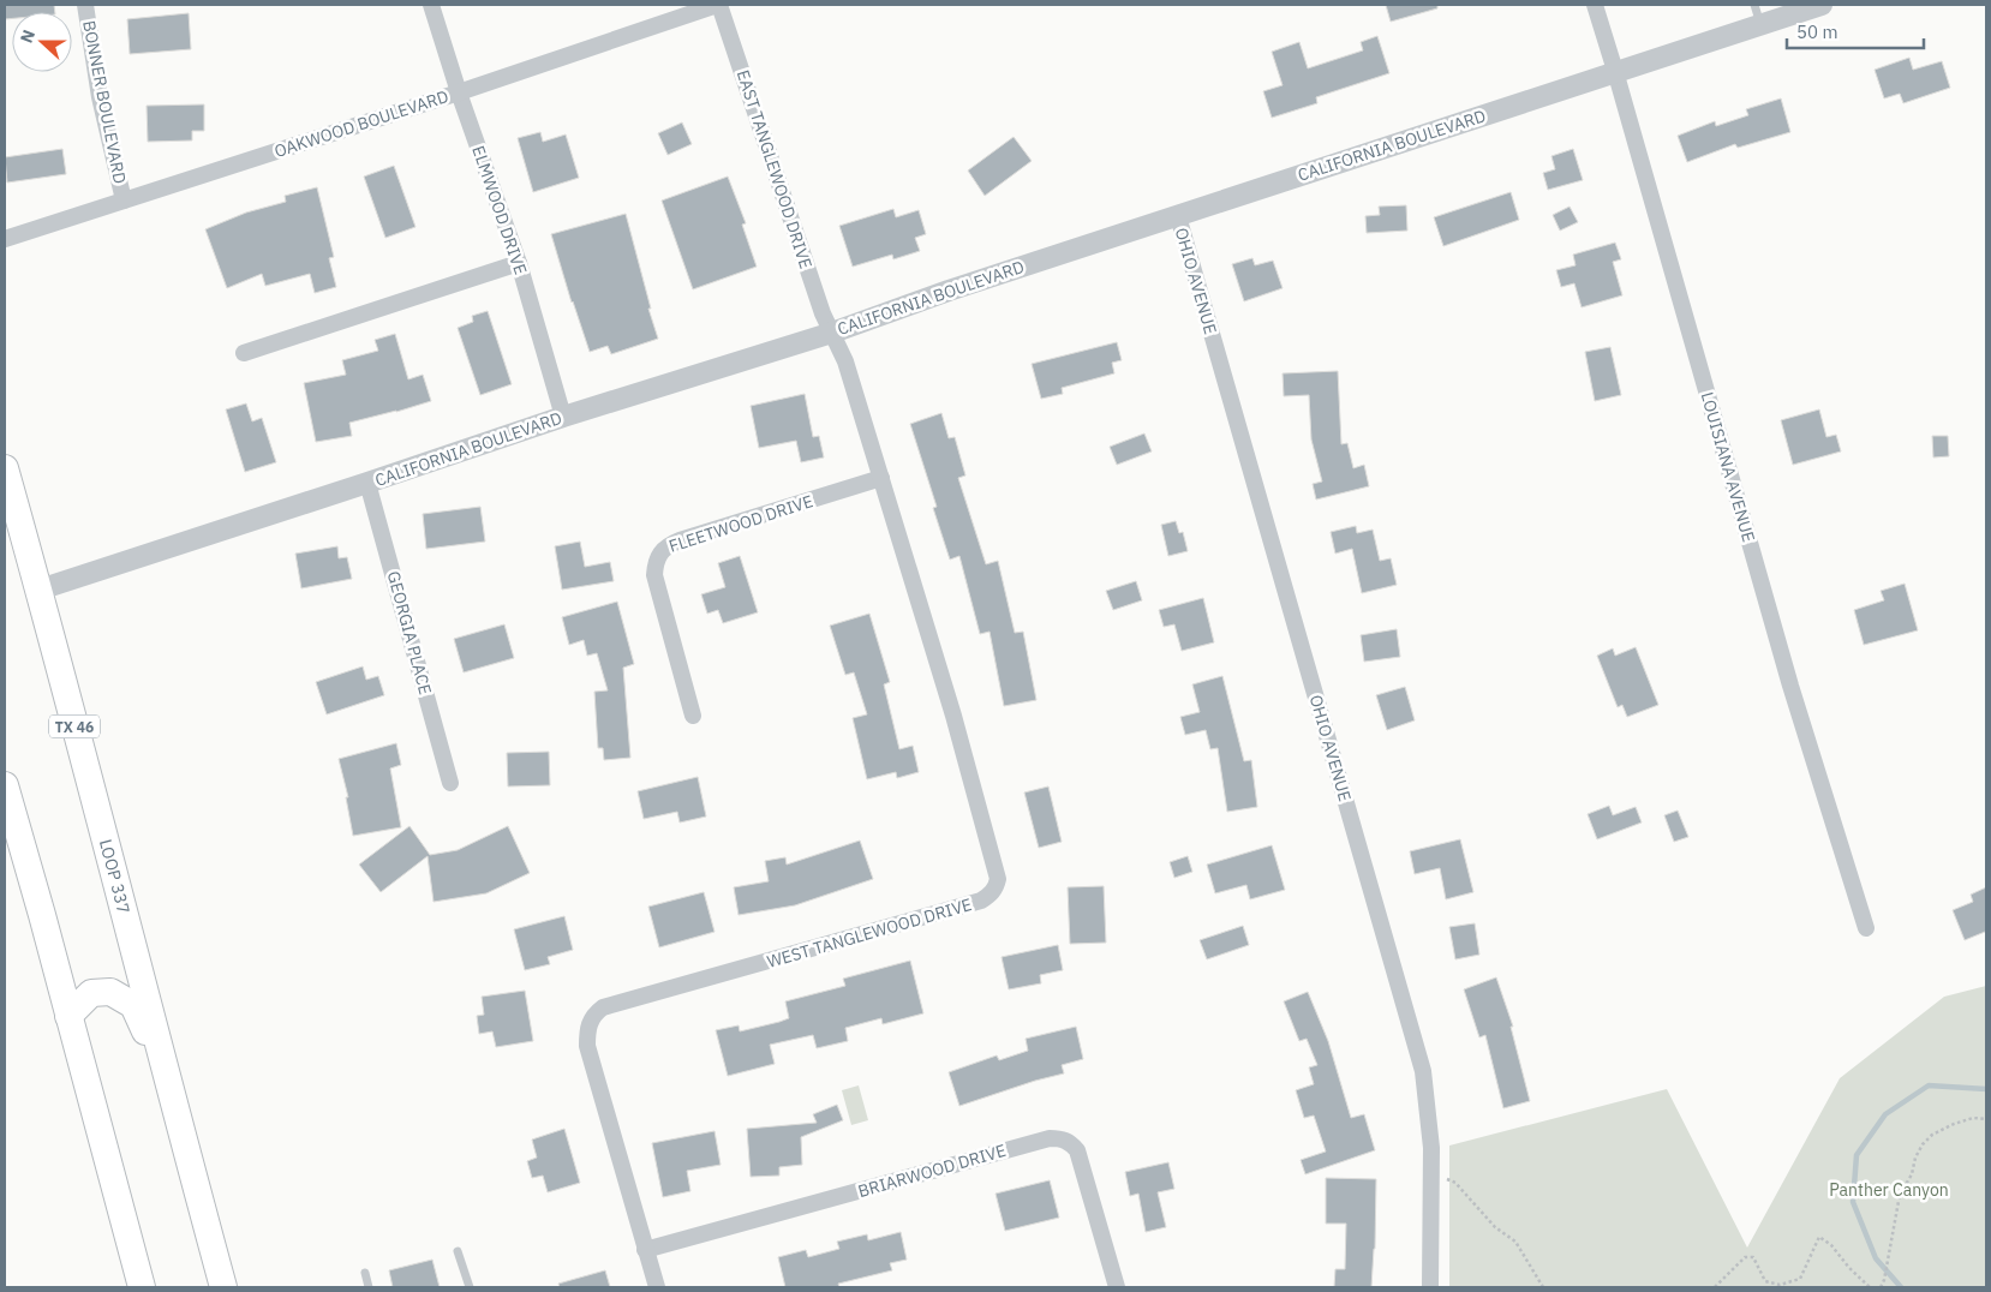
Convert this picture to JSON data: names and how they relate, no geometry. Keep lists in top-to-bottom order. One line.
{"streets":{"main road":["TX 46","LOOP 337"],"street":["BONNER BOULEVARD","OAKWOOD BOULEVARD","CALIFORNIA BOULEVARD","EAST TANGLEWOOD DRIVE","ELMWOOD DRIVE","OHIO AVENUE","LOUISIANA AVENUE","FLEETWOOD DRIVE","GEORGIA PLACE","WEST TANGLEWOOD DRIVE","BRIARWOOD DRIVE"]},"crossings":[["BONNER BOULEVARD","OAKWOOD BOULEVARD"],["OAKWOOD BOULEVARD","EAST TANGLEWOOD DRIVE"],["OAKWOOD BOULEVARD","ELMWOOD DRIVE"],["CALIFORNIA BOULEVARD","EAST TANGLEWOOD DRIVE"],["CALIFORNIA BOULEVARD","ELMWOOD DRIVE"],["CALIFORNIA BOULEVARD","OHIO AVENUE"],["CALIFORNIA BOULEVARD","LOUISIANA AVENUE"],["CALIFORNIA BOULEVARD","GEORGIA PLACE"],["CALIFORNIA BOULEVARD","LOOP 337"],["CALIFORNIA BOULEVARD","WEST TANGLEWOOD DRIVE"],["EAST TANGLEWOOD DRIVE","WEST TANGLEWOOD DRIVE"],["FLEETWOOD DRIVE","WEST TANGLEWOOD DRIVE"],["WEST TANGLEWOOD DRIVE","BRIARWOOD DRIVE"]],"parks":["Panther Canyon"],"scale_bar":"50 m","north":"left"}
